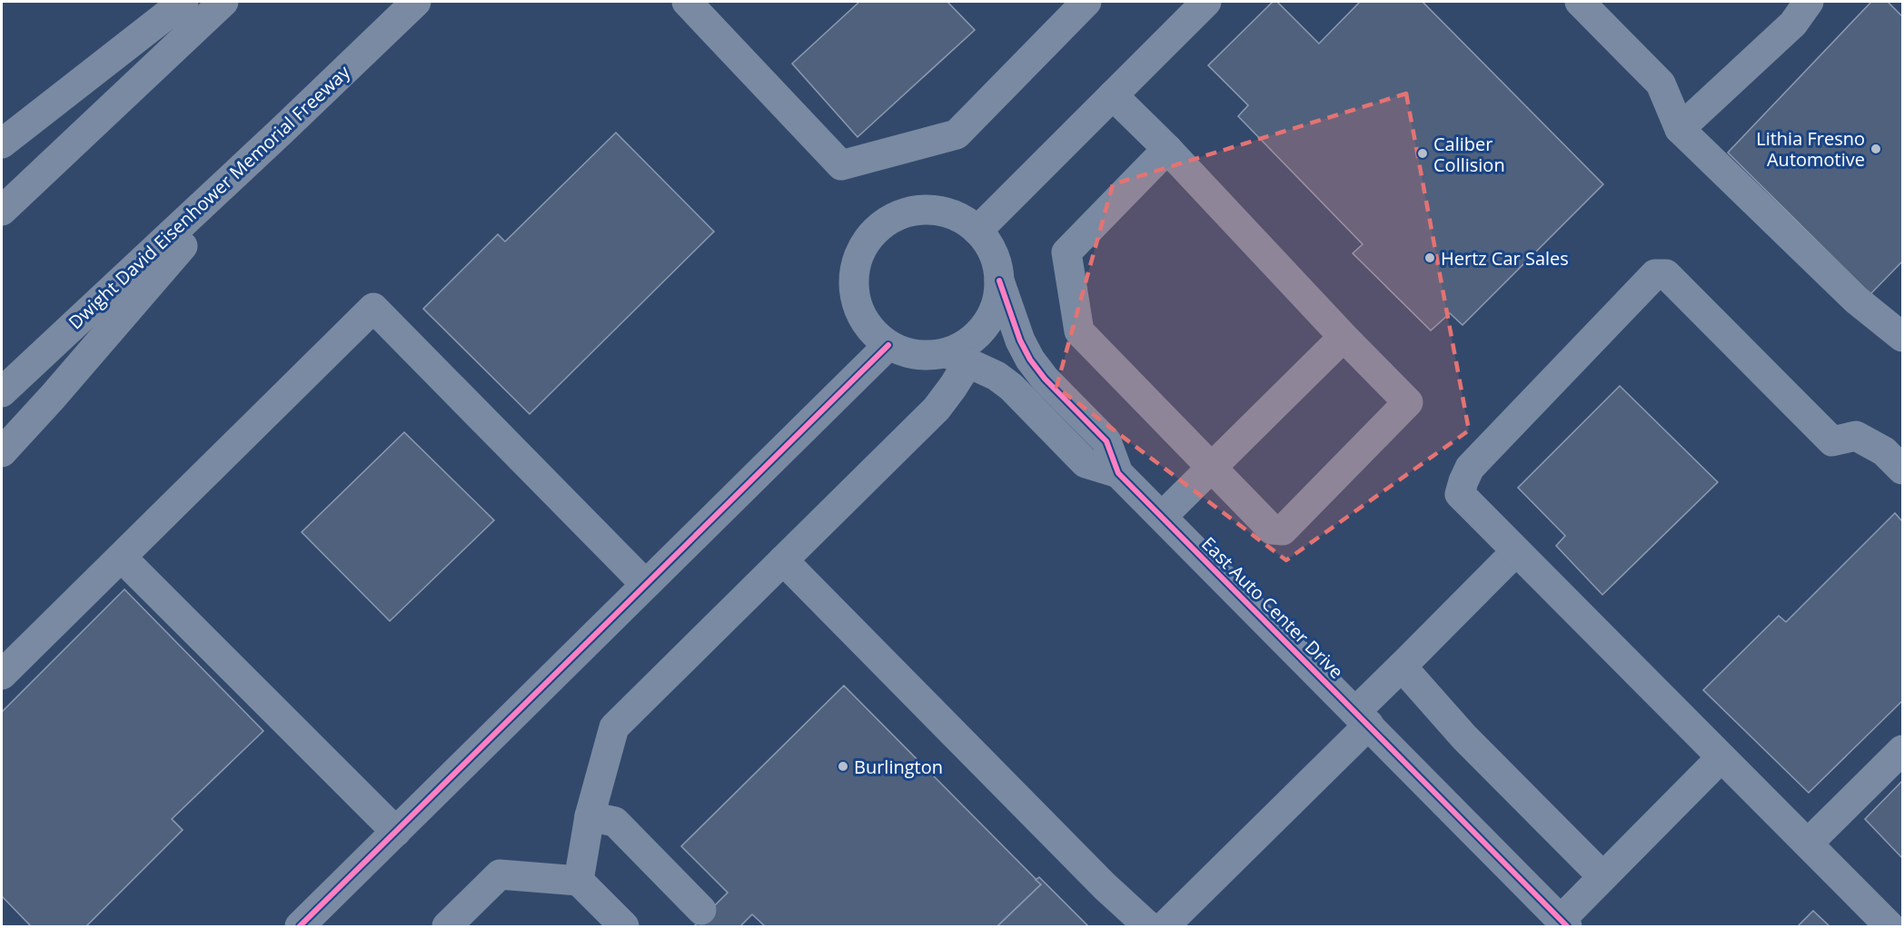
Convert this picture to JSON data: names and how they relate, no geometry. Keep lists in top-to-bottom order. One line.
{"streets":{"highway":["Dwight David Eisenhower Memorial Freeway"],"street":["East Auto Center Drive"]},"places":["Lithia Fresno Automotive","Caliber Collision","Hertz Car Sales","Burlington"]}
